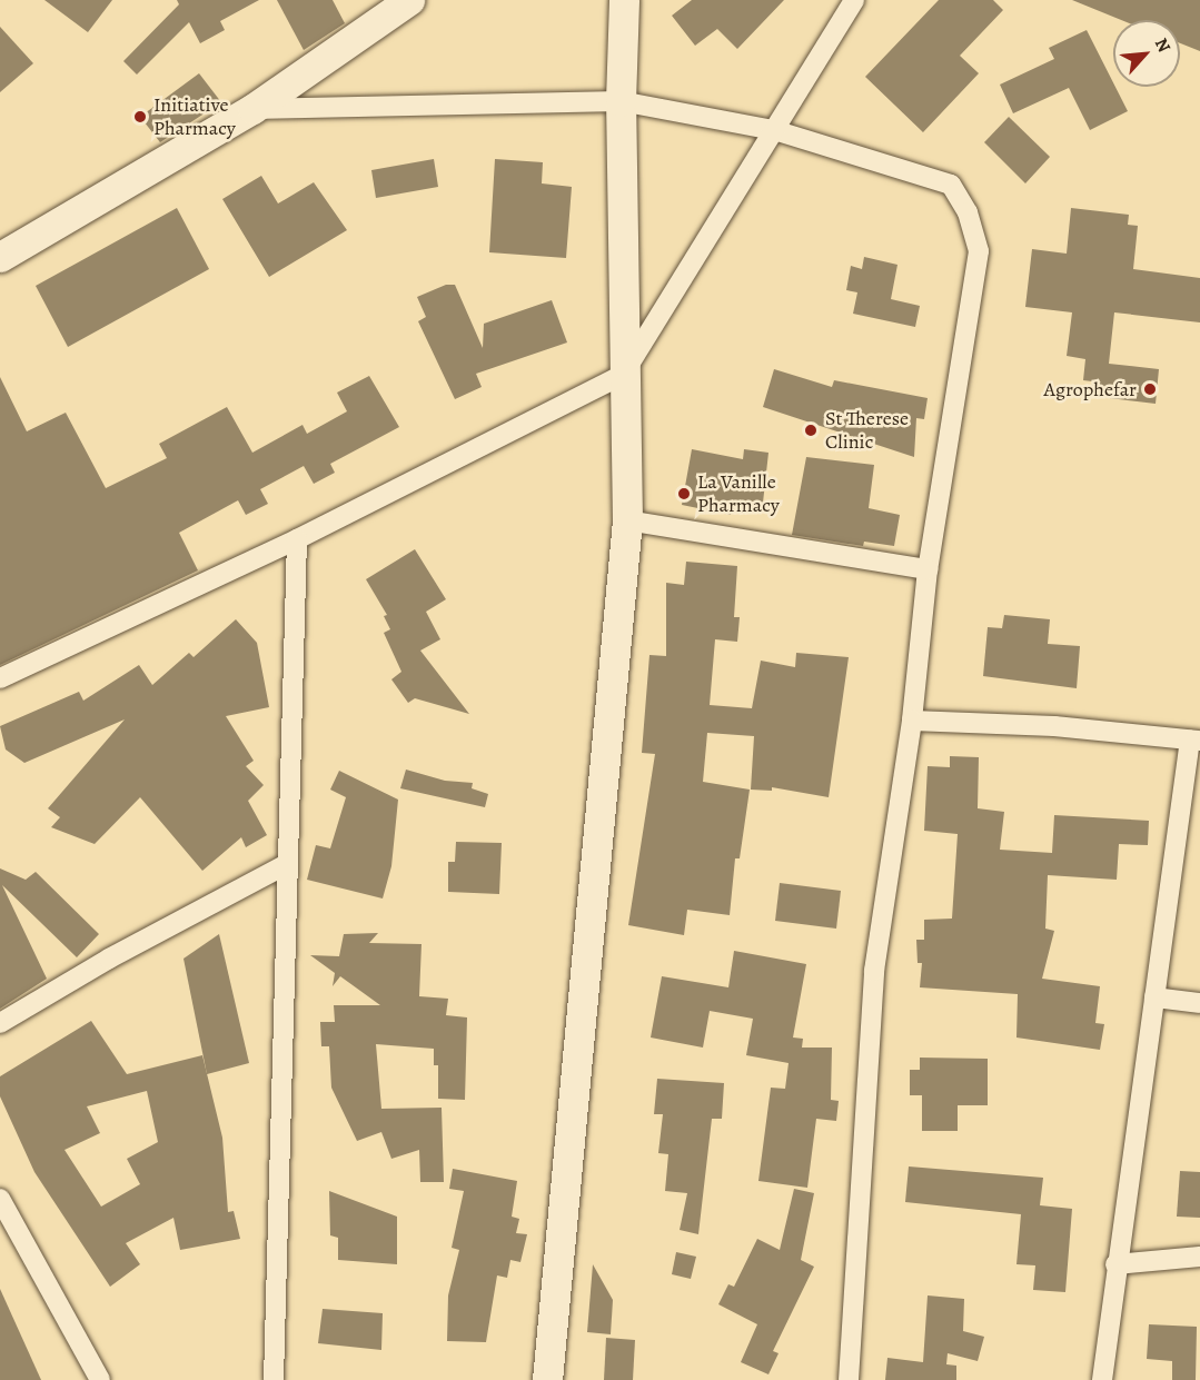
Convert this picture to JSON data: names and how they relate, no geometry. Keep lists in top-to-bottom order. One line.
{"places":["Initiative Pharmacy","Agrophefar","St Therese Clinic","La Vanille Pharmacy"],"north":"top right"}
